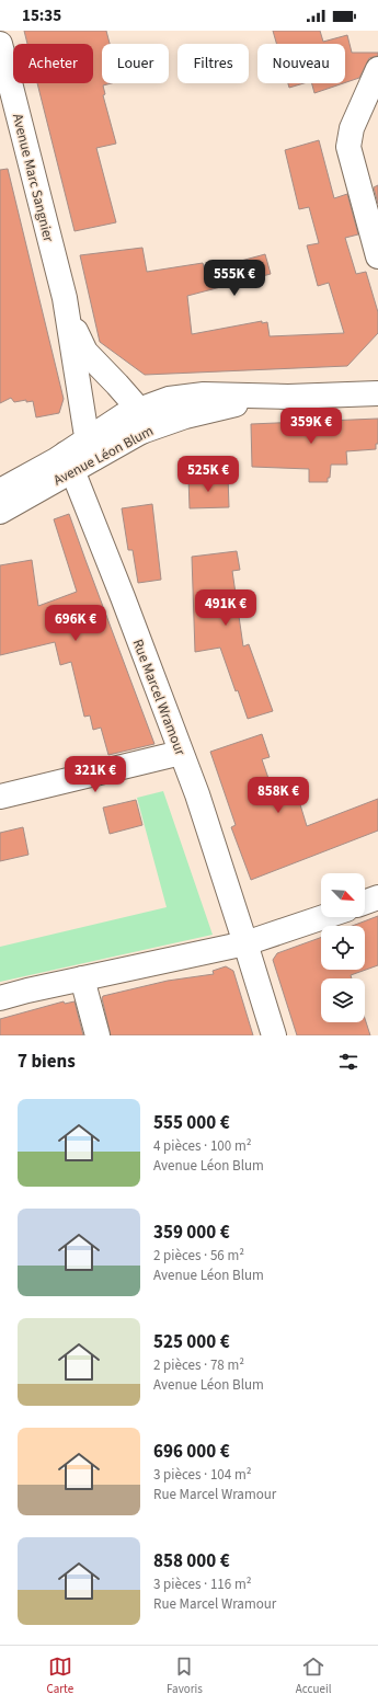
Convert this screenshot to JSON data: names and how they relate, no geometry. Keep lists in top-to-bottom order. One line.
{"streets":{"street":["Avenue Marc Sangnier","Avenue Léon Blum","Rue Marcel Wramour"]},"crossings":[["Avenue Marc Sangnier","Avenue Léon Blum"],["Avenue Léon Blum","Rue Marcel Wramour"]],"north":"bottom right","page":{"status":"15:35","chip":["Acheter","Louer","Filtres","Nouveau"],"price":["555K €","359K €","525K €","491K €","696K €","321K €","858K €"],"heading":"7 biens","list":[{"name":"555 000 €","note":"4 pièces · 100 m² · Avenue Léon Blum"},{"name":"359 000 €","note":"2 pièces · 56 m² · Avenue Léon Blum"},{"name":"525 000 €","note":"2 pièces · 78 m² · Avenue Léon Blum"},{"name":"696 000 €","note":"3 pièces · 104 m² · Rue Marcel Wramour"},{"name":"858 000 €","note":"3 pièces · 116 m² · Rue Marcel Wramour"}],"tabs":["Carte","Favoris","Accueil"]}}
